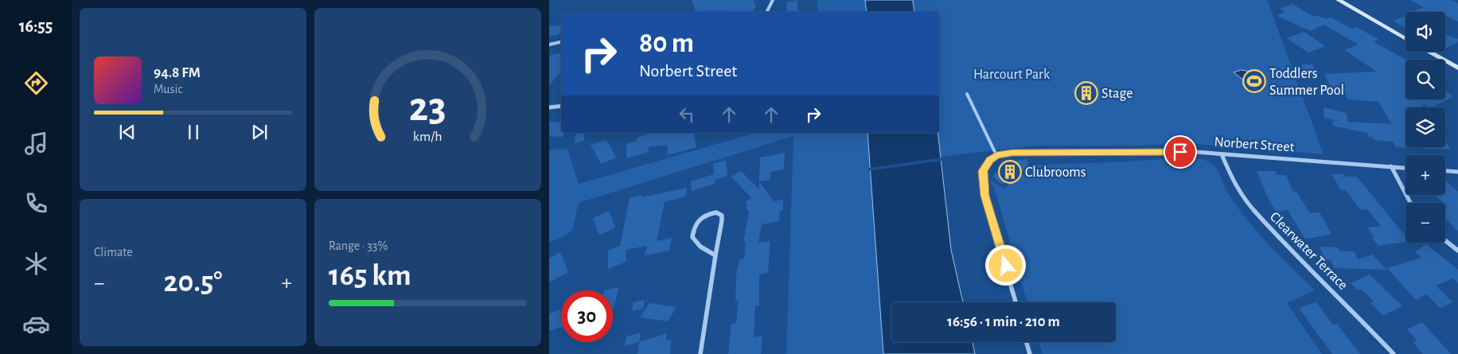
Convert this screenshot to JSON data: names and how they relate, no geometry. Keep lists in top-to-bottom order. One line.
{"streets":{"street":["Norbert Street","Clearwater Terrace"]},"crossings":[["Norbert Street","Clearwater Terrace"]],"parks":["Harcourt Park"],"places":{"sports":["Toddlers Summer Pool"],"building":["Stage","Clubrooms"]},"page":{"tabs":"16:55","map_buttons":["+","−"],"turn":["80 m","Norbert Street"],"song":["94.8 FM","Music"],"tile":["Climate",["Range · 33%","165 km"]],"heat":["−","20.5°","+"],"limit":"30","trip":"16:56 · 1 min · 210 m","gauge":["23","km/h"]}}
